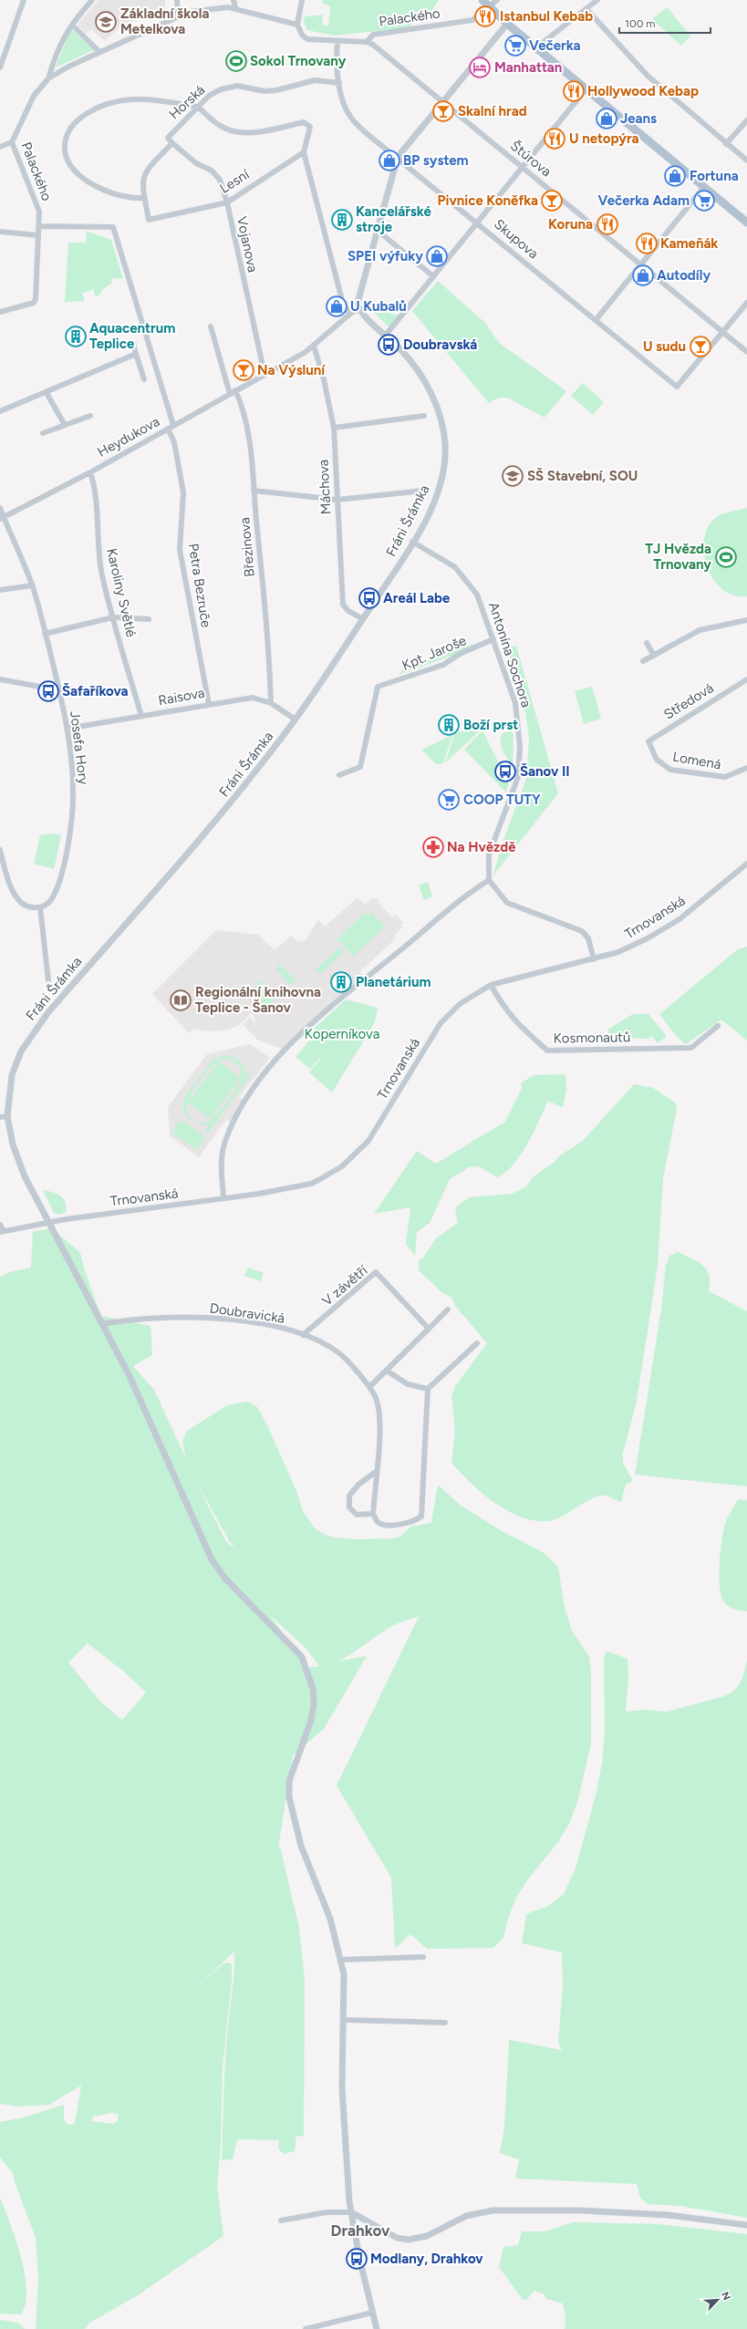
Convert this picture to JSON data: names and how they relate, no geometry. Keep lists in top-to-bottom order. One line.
{"streets":{"street":["Palackého","Horská","Štúrova","Lesní","Skupova","Vojanova","Heydukova","Máchova","Fráni Šrámka","Březinova","Petra Bezruče","Karoliny Světlé","Kpt. Jaroše","Antonína Sochora","Raisova","Středová","Josefa Hory","Lomená","Trnovanská","Kosmonautů","V závětří","Doubravická"]},"crossings":[["Palackého","Štúrova"],["Palackého","Skupova"],["Horská","Lesní"],["Horská","Skupova"],["Horská","Vojanova"],["Štúrova","Skupova"],["Lesní","Vojanova"],["Vojanova","Heydukova"],["Heydukova","Březinova"],["Heydukova","Petra Bezruče"],["Heydukova","Karoliny Světlé"],["Heydukova","Josefa Hory"],["Máchova","Fráni Šrámka"],["Fráni Šrámka","Antonína Sochora"],["Fráni Šrámka","Raisova"],["Fráni Šrámka","Trnovanská"],["Fráni Šrámka","Doubravická"],["Březinova","Raisova"],["Petra Bezruče","Raisova"],["Karoliny Světlé","Raisova"],["Kpt. Jaroše","Antonína Sochora"],["Raisova","Josefa Hory"],["Středová","Lomená"],["Trnovanská","Kosmonautů"],["V závětří","Doubravická"]],"districts":["Drahkov"],"parks":["Koperníkova"],"places":{"restaurant":["Istanbul Kebab","Hollywood Kebap","U netopýra","Koruna","Kameňák"],"school or university":["Základní škola Metelkova","SŠ Stavební, SOU"],"supermarket":["Večerka","Večerka Adam","COOP TUTY"],"sports":["Sokol Trnovany","TJ Hvězda Trnovany"],"hotel":["Manhattan"],"bar":["Skalní hrad","Pivnice Koněfka","U sudu","Na Výsluní"],"shop":["Jeans","BP system","Fortuna","SPEI výfuky","Autodíly","U Kubalů"],"building":["Kancelářské stroje","Aquacentrum Teplice","Boží prst","Planetárium"],"bus stop":["Doubravská","Areál Labe","Šafaříkova","Šanov II","Modlany, Drahkov"],"pharmacy":["Na Hvězdě"],"library":["Regionální knihovna Teplice - Šanov"]},"scale_bar":"100 m","north":"top right"}
